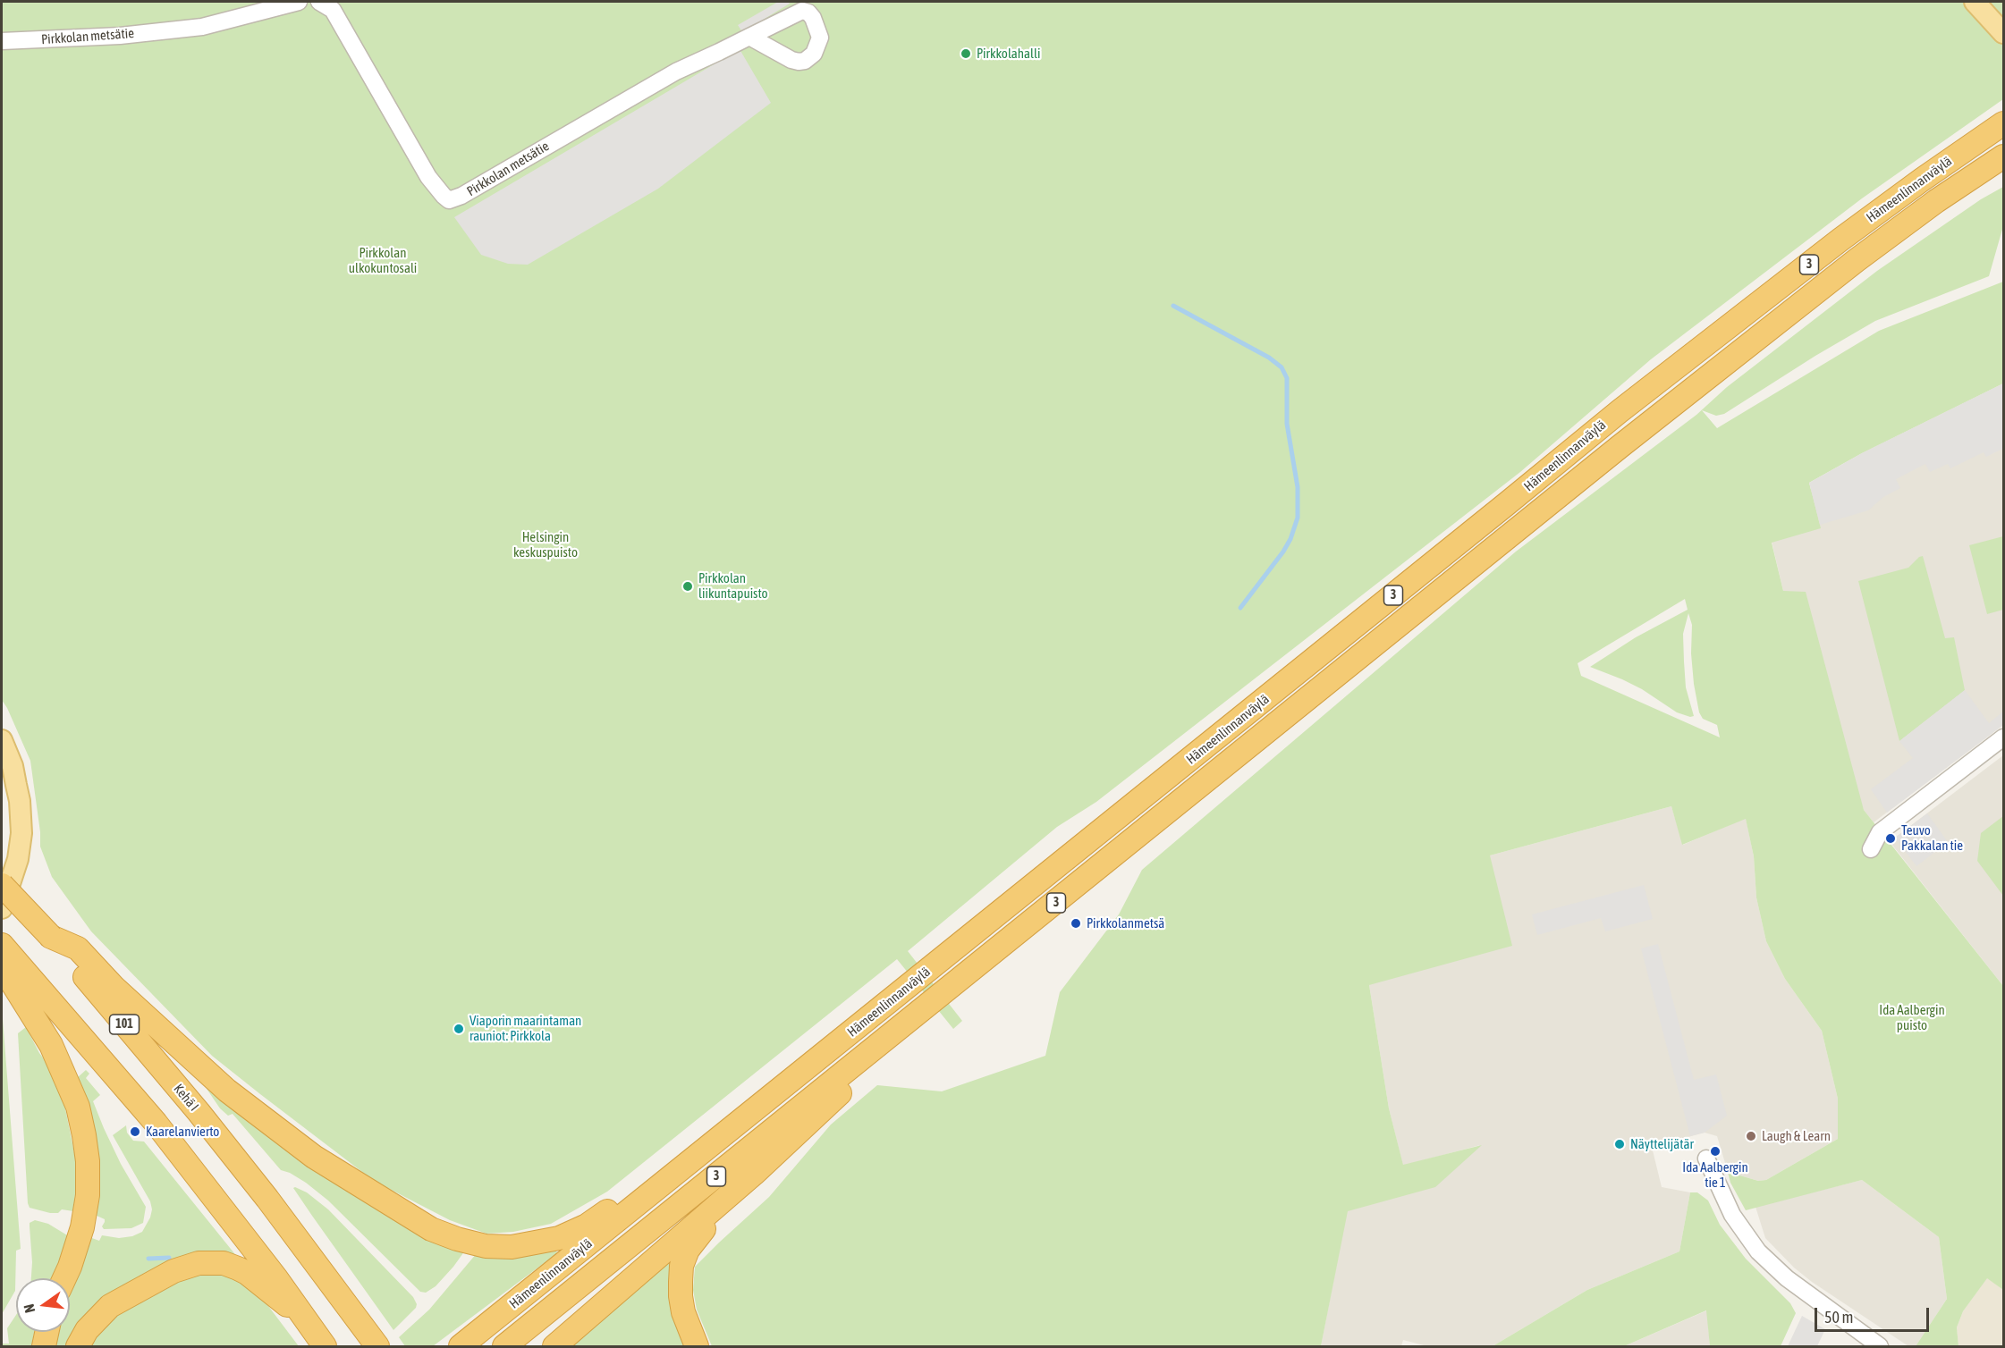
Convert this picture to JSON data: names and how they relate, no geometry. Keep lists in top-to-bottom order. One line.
{"streets":{"highway":["Hämeenlinnanväylä","3","101","Kehä I"],"street":["Pirkkolan metsätie"]},"parks":["Pirkkolan ulkokuntosali","Helsingin keskuspuisto","Ida Aalbergin puisto"],"places":["Pirkkolahalli","Pirkkolan liikuntapuisto","Teuvo Pakkalan tie","Pirkkolanmetsä","Viaporin maarintaman rauniot: Pirkkola","Kaarelanvierto","Laugh & Learn","Näyttelijätär","Ida Aalbergin tie 1"],"scale_bar":"50 m","north":"left"}
